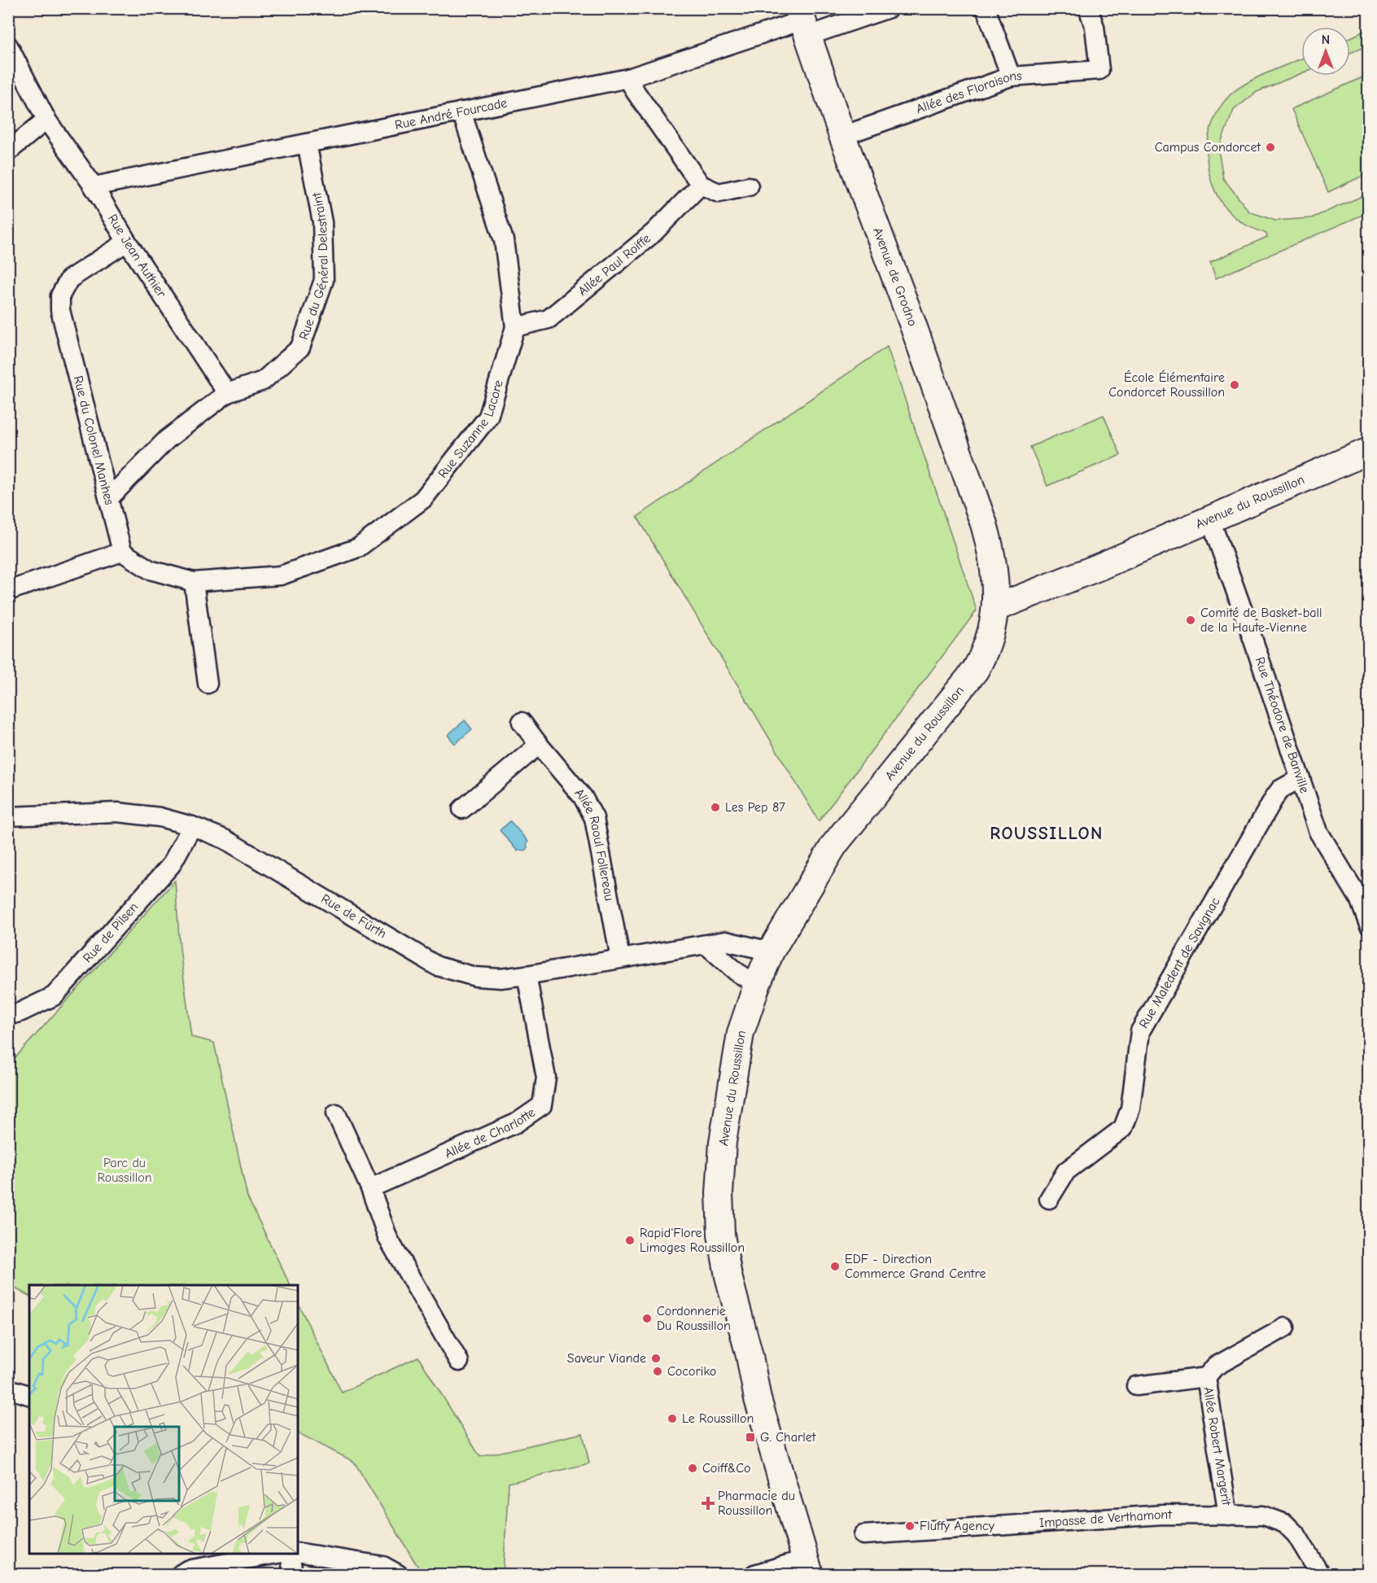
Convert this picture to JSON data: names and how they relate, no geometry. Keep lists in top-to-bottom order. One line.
{"streets":{"street":["Allée des Floraisons","Rue André Fourcade","Rue Jean Authier","Rue du Général Delestraint","Allée Paul Roiffe","Avenue de Grodno","Rue Suzanne Lacore","Rue du Colonel Manhes","Avenue du Roussillon","Rue Théodore de Banville","Allée Raoul Follereau","Rue de Fürth","Rue de Pilsen","Rue Maledent de Savignac","Allée de Charlotte","Allée Robert Margerit","Impasse de Verthamont"]},"crossings":[["Allée des Floraisons","Avenue de Grodno"],["Rue André Fourcade","Rue Jean Authier"],["Rue André Fourcade","Rue du Général Delestraint"],["Rue André Fourcade","Avenue de Grodno"],["Rue André Fourcade","Rue Suzanne Lacore"],["Rue Jean Authier","Rue du Général Delestraint"],["Rue Jean Authier","Rue du Colonel Manhes"],["Rue du Général Delestraint","Rue du Colonel Manhes"],["Allée Paul Roiffe","Rue Suzanne Lacore"],["Avenue de Grodno","Avenue du Roussillon"],["Rue Suzanne Lacore","Rue du Colonel Manhes"],["Avenue du Roussillon","Rue Théodore de Banville"],["Avenue du Roussillon","Rue de Fürth"],["Rue Théodore de Banville","Rue Maledent de Savignac"],["Allée Raoul Follereau","Rue de Fürth"],["Rue de Fürth","Rue de Pilsen"],["Rue de Fürth","Allée de Charlotte"],["Allée Robert Margerit","Impasse de Verthamont"]],"districts":["ROUSSILLON"],"parks":["Parc du Roussillon"],"places":{"other":["Campus Condorcet","École Élémentaire Condorcet Roussillon","Comité de Basket-ball de la Haute-Vienne","Les Pep 87","Rapid'Flore Limoges Roussillon","EDF - Direction Commerce Grand Centre","Cordonnerie Du Roussillon","Saveur Viande","Cocoriko","Le Roussillon","Coiff&Co","Fluffy Agency"],"transit":["G. Charlet"],"health":["Pharmacie du Roussillon"]},"north":"top"}
